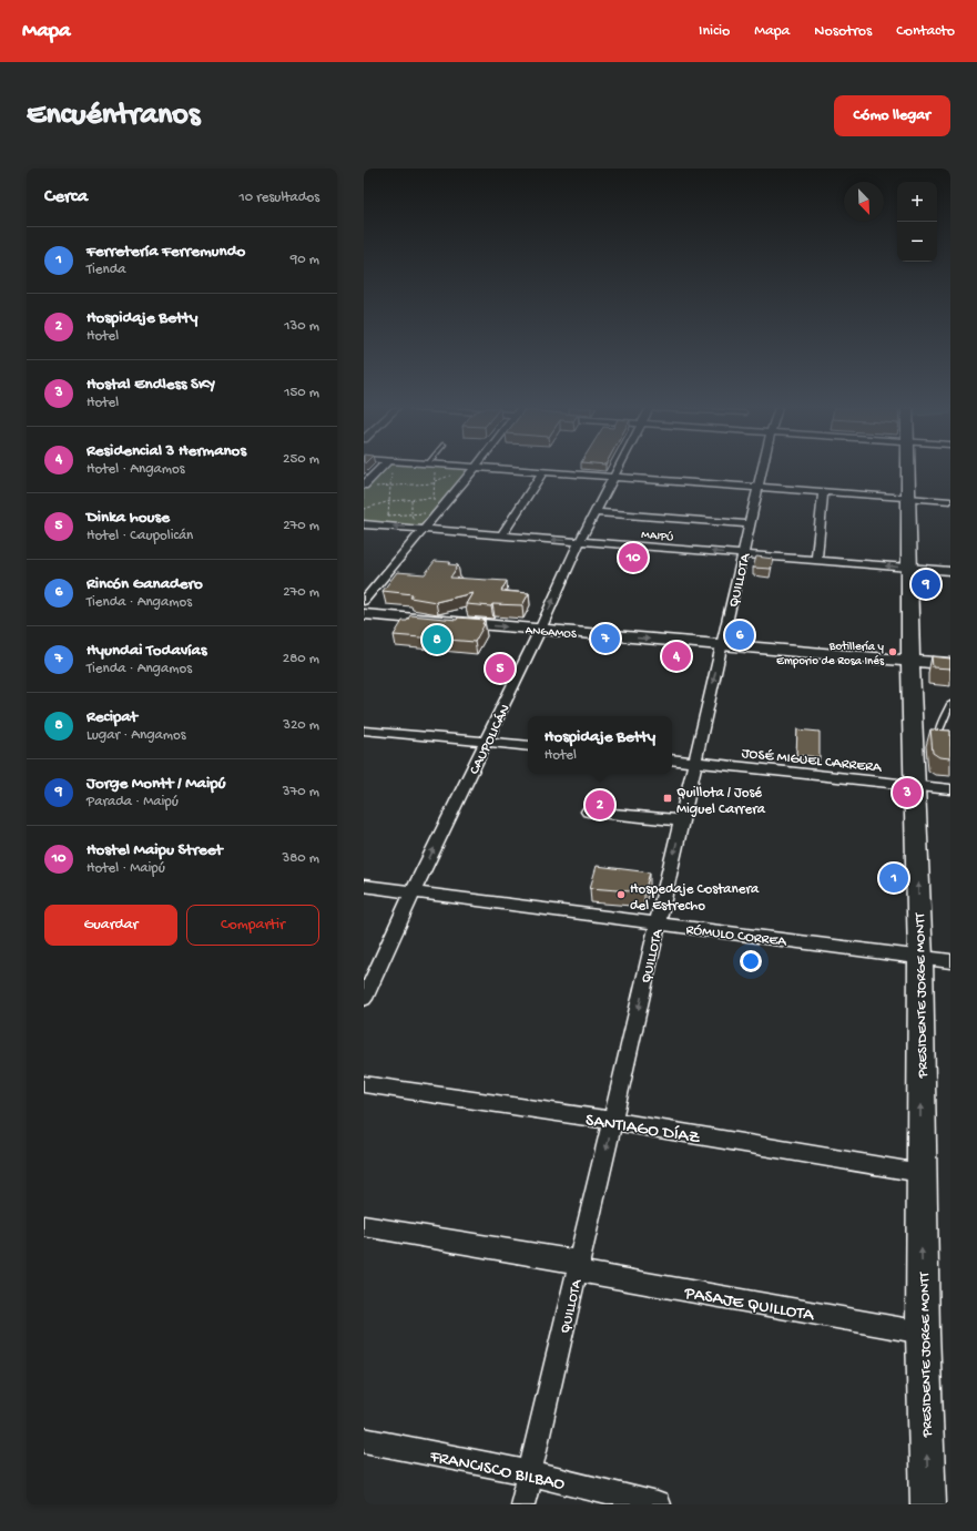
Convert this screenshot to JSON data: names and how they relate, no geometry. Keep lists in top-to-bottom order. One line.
{"streets":{"main road":["ANGAMOS","PRESIDENTE JORGE MONTT"],"street":["MAIPÚ","QUILLOTA","CAUPOLICÁN","JOSÉ MIGUEL CARRERA","RÓMULO CORREA","SANTIAGO DÍAZ","PASAJE QUILLOTA","FRANCISCO BILBAO"]},"crossings":[["MAIPÚ","QUILLOTA"],["MAIPÚ","CAUPOLICÁN"],["MAIPÚ","PRESIDENTE JORGE MONTT"],["QUILLOTA","ANGAMOS"],["QUILLOTA","JOSÉ MIGUEL CARRERA"],["QUILLOTA","RÓMULO CORREA"],["QUILLOTA","SANTIAGO DÍAZ"],["QUILLOTA","PASAJE QUILLOTA"],["QUILLOTA","FRANCISCO BILBAO"],["ANGAMOS","CAUPOLICÁN"],["ANGAMOS","PRESIDENTE JORGE MONTT"],["CAUPOLICÁN","RÓMULO CORREA"],["JOSÉ MIGUEL CARRERA","PRESIDENTE JORGE MONTT"],["RÓMULO CORREA","PRESIDENTE JORGE MONTT"],["PRESIDENTE JORGE MONTT","SANTIAGO DÍAZ"],["PRESIDENTE JORGE MONTT","PASAJE QUILLOTA"]],"one_way":["QUILLOTA","ANGAMOS","CAUPOLICÁN","PRESIDENTE JORGE MONTT"],"places":{"other":["Botillería y Emporio de Rosa Inés","Hospedaje Costanera del Estrecho"],"transit":["Quillota / José Miguel Carrera"]},"north":"bottom right","page":{"header":"Mapa","nav":["Inicio","Mapa","Nosotros","Contacto"],"buttons":["Cómo llegar",["Guardar","Compartir"]],"title":"Encuéntranos","heading":["Cerca","10 resultados"],"map_buttons":["+","−"],"list":[{"mark":"1","name":"Ferretería Ferremundo","note":"Tienda","value":"90 m"},{"mark":"2","name":"Hospidaje Betty","note":"Hotel","value":"130 m"},{"mark":"3","name":"Hostal Endless SKY","note":"Hotel","value":"150 m"},{"mark":"4","name":"Residencial 3 Hermanos","note":"Hotel · Angamos","value":"250 m"},{"mark":"5","name":"Dinka house","note":"Hotel · Caupolicán","value":"270 m"},{"mark":"6","name":"Rincón Ganadero","note":"Tienda · Angamos","value":"270 m"},{"mark":"7","name":"Hyundai Todavías","note":"Tienda · Angamos","value":"280 m"},{"mark":"8","name":"Recipat","note":"Lugar · Angamos","value":"320 m"},{"mark":"9","name":"Jorge Montt / Maipú","note":"Parada · Maipú","value":"370 m"},{"mark":"10","name":"Hostel Maipu Street","note":"Hotel · Maipú","value":"380 m"}],"pins":["10","9","6","7","8","4","5","3","2","1"],"popup":["Hospidaje Betty","Hotel"]}}
